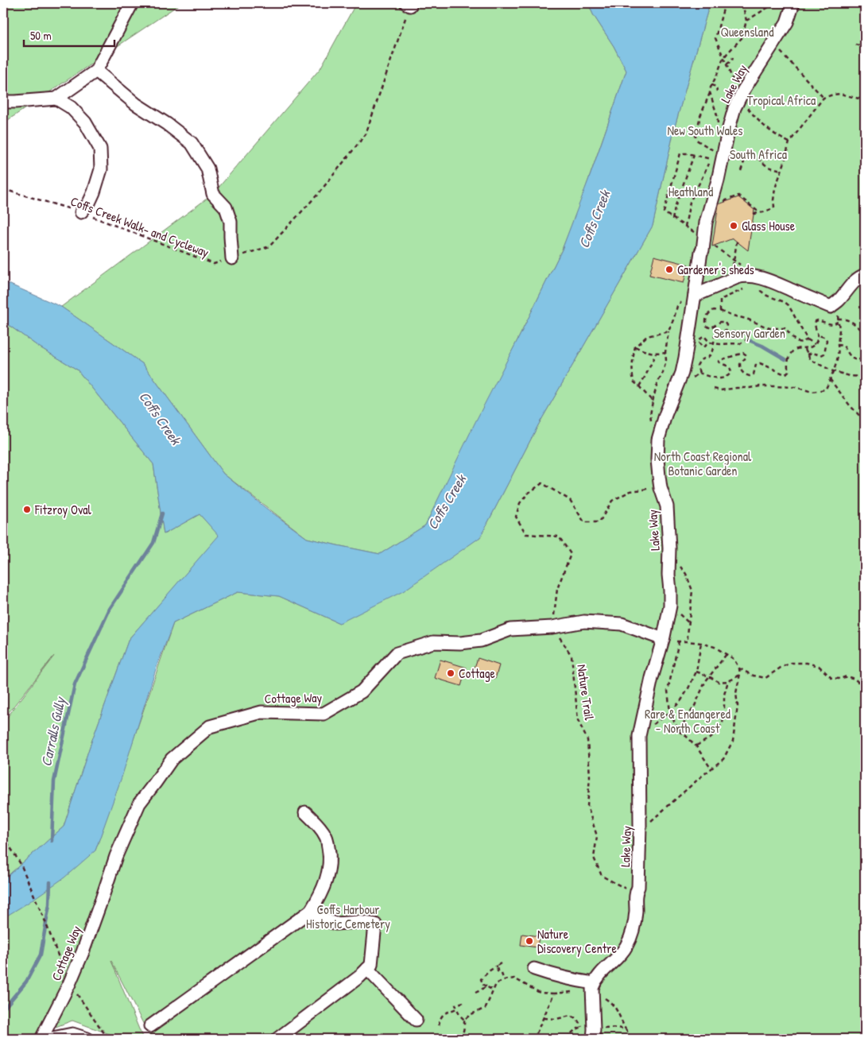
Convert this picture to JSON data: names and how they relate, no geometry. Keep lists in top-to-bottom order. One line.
{"streets":{"street":["Lake Way","Cottage Way"],"path":["Coffs Creek Walk- and Cycleway","Nature Trail"]},"crossings":[["Lake Way","Nature Trail"],["Lake Way","Cottage Way"],["Nature Trail","Cottage Way"]],"water":["Coffs Creek","Carralls Gully"],"parks":["Queensland","Tropical Africa","New South Wales","South Africa","Heathland","Sensory Garden","North Coast Regional Botanic Garden","Rare & Endangered - North Coast","Coffs Harbour Historic Cemetery"],"places":["Glass House","Gardener's sheds","Fitzroy Oval","Cottage","Nature Discovery Centre"],"scale_bar":"50 m"}
